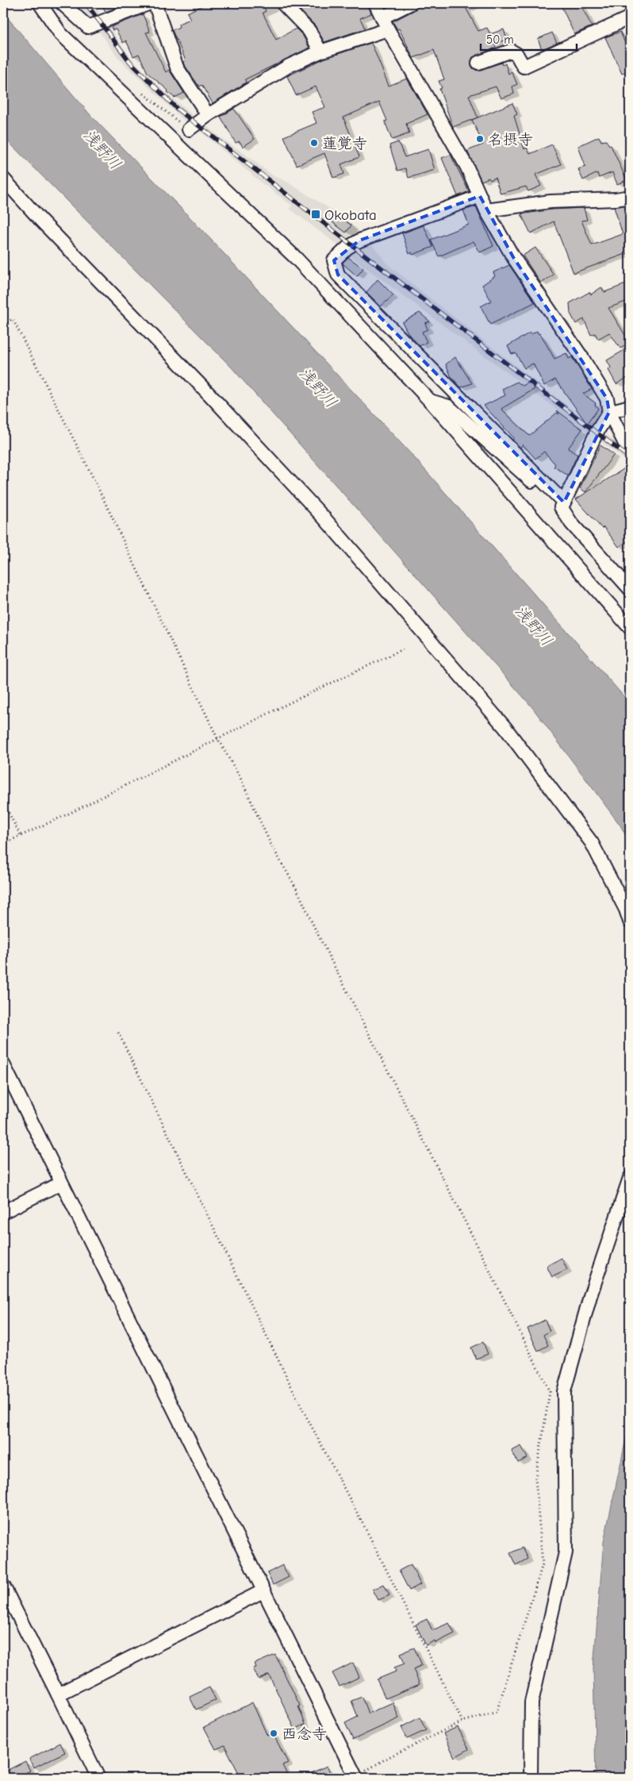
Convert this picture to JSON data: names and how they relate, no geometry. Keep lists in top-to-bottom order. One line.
{"water":["浅野川"],"places":{"other":["名摂寺","蓮覚寺","西念寺"],"transit":["Okobata"]},"scale_bar":"50 m"}
